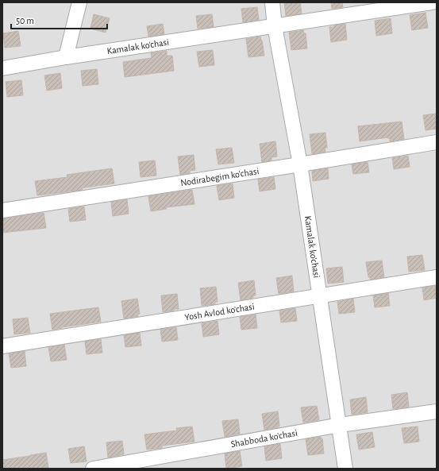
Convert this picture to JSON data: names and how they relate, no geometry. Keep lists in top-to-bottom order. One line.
{"streets":{"street":["Kamalak ko'chasi","Nodirabegim ko'chasi","Yosh Avlod ko'chasi","Shabboda ko'chasi"]},"crossings":[["Kamalak ko'chasi","Nodirabegim ko'chasi"],["Kamalak ko'chasi","Yosh Avlod ko'chasi"],["Kamalak ko'chasi","Shabboda ko'chasi"]],"scale_bar":"50 m"}
